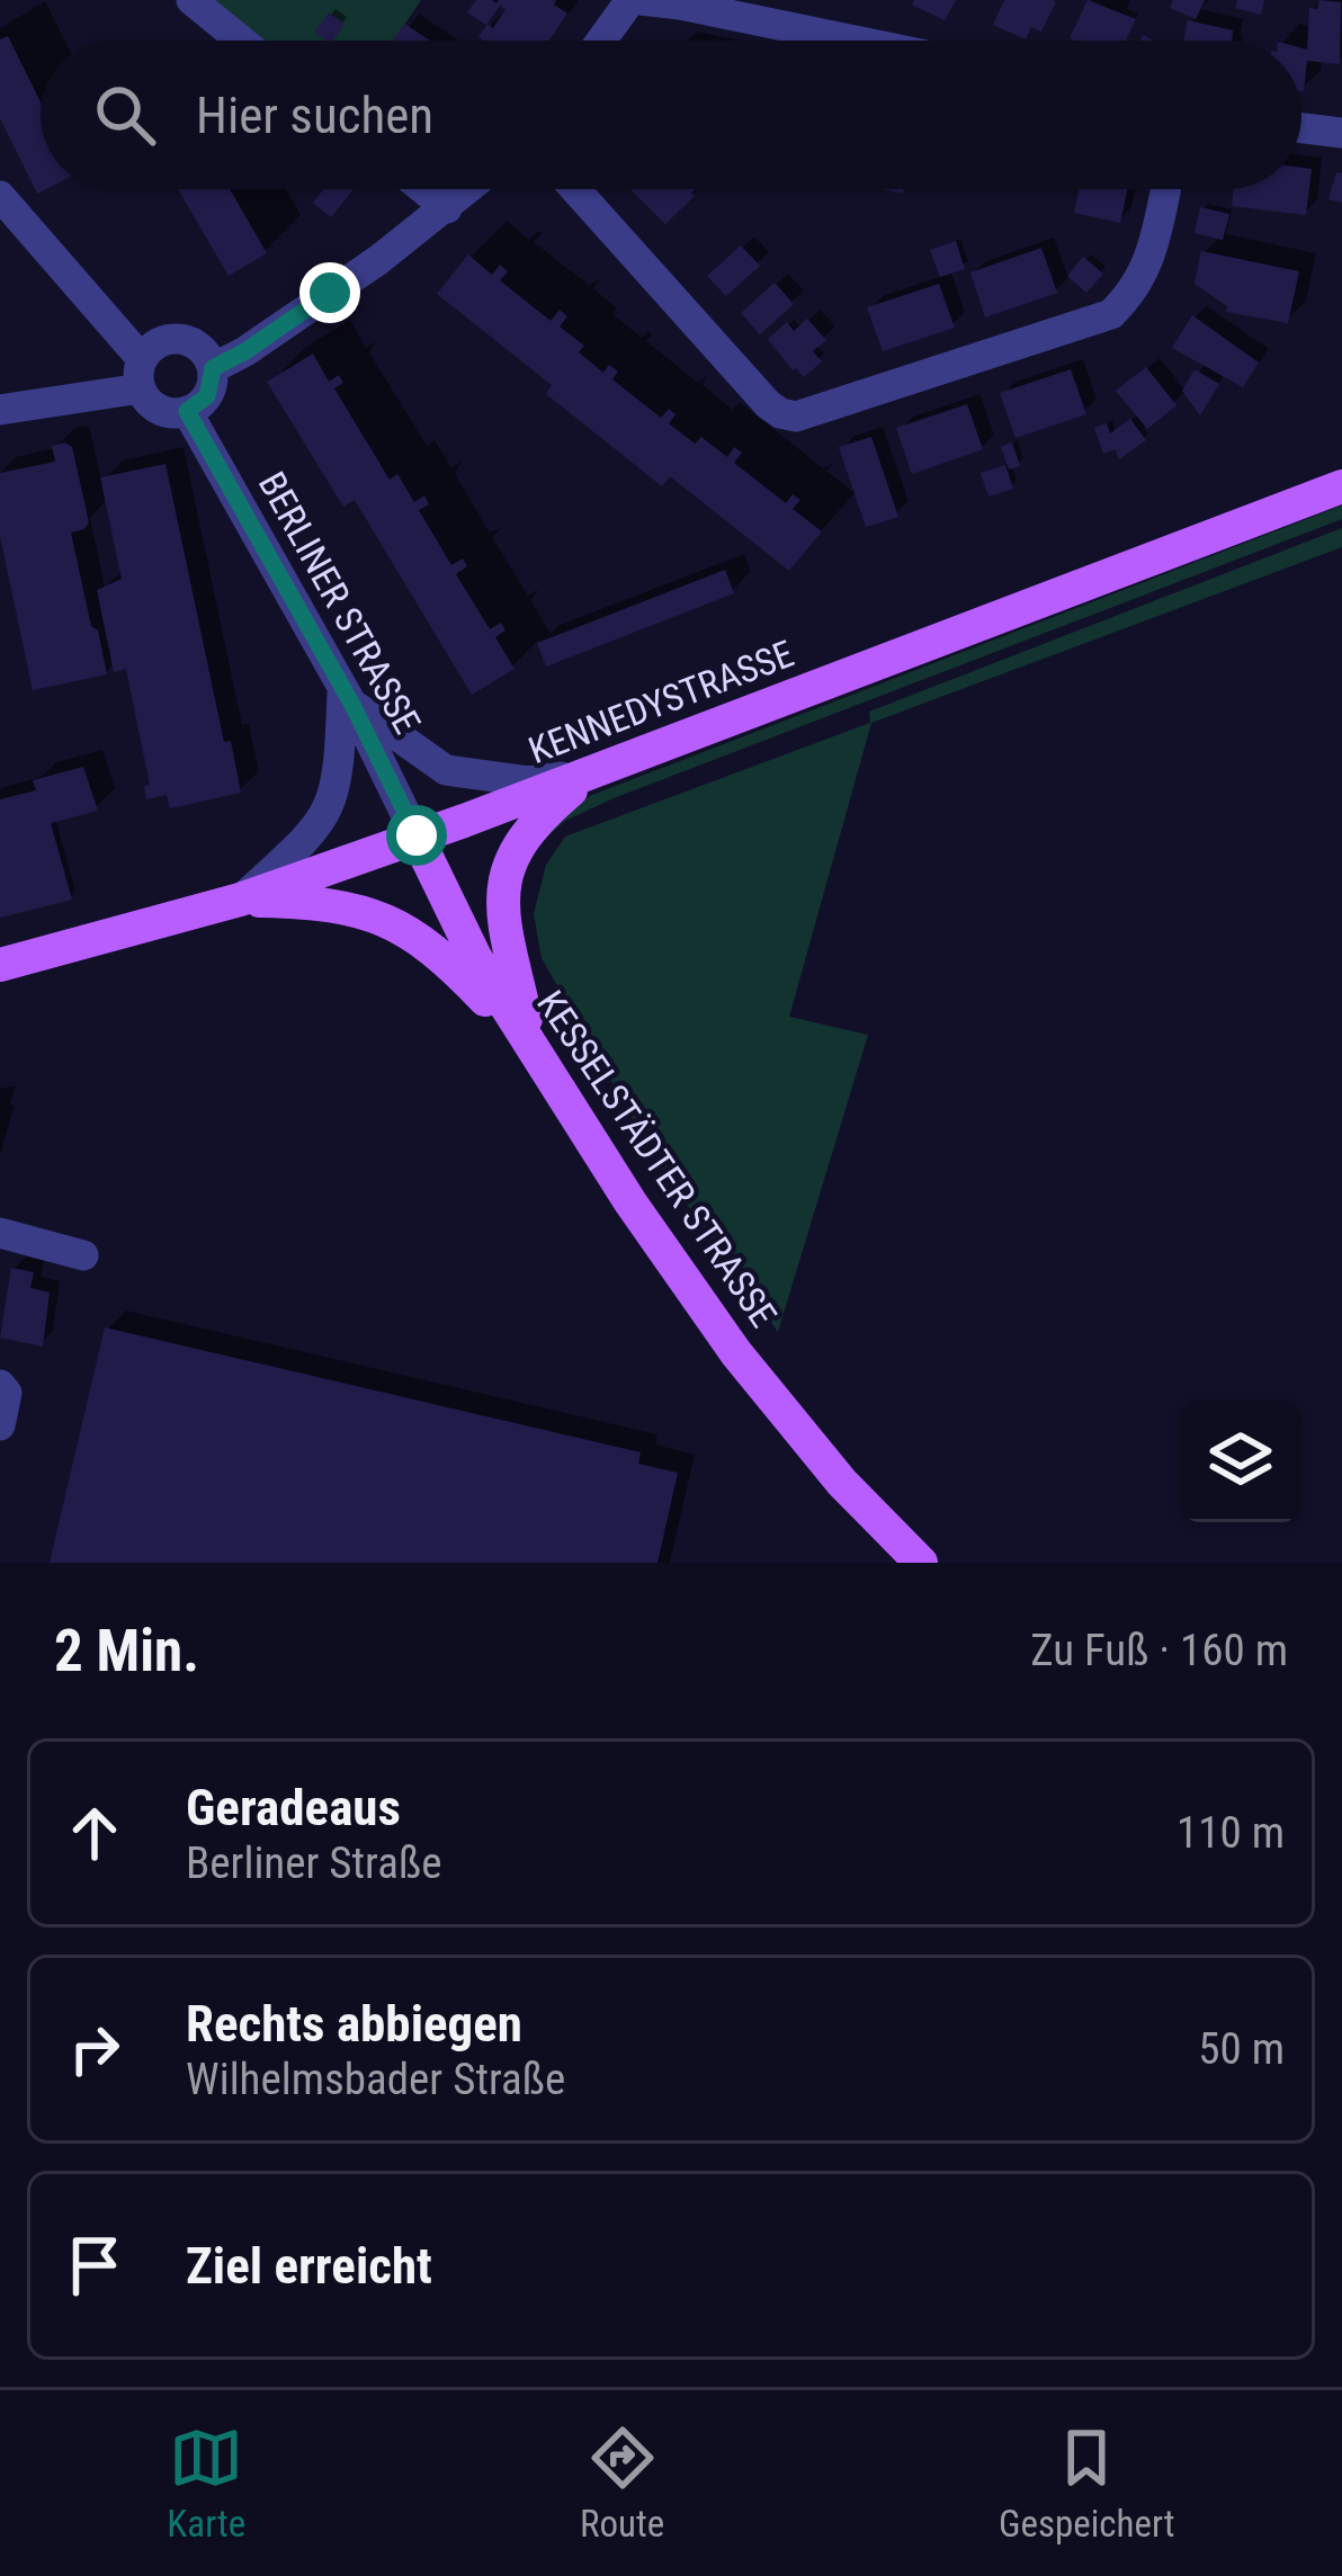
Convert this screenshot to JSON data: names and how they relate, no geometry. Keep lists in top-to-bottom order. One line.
{"streets":{"main road":["KENNEDYSTRASSE","KESSELSTÄDTER STRASSE"],"street":["BERLINER STRASSE"]},"crossings":[["BERLINER STRASSE","KENNEDYSTRASSE"],["BERLINER STRASSE","KESSELSTÄDTER STRASSE"],["KENNEDYSTRASSE","KESSELSTÄDTER STRASSE"]],"page":{"search":"Hier suchen","heading":["2 Min.","Zu Fuß · 160 m"],"list":[["Geradeaus","Berliner Straße","110 m"],["Rechts abbiegen","Wilhelmsbader Straße","50 m"],"Ziel erreicht"],"nav":["Karte","Route","Gespeichert"]}}
